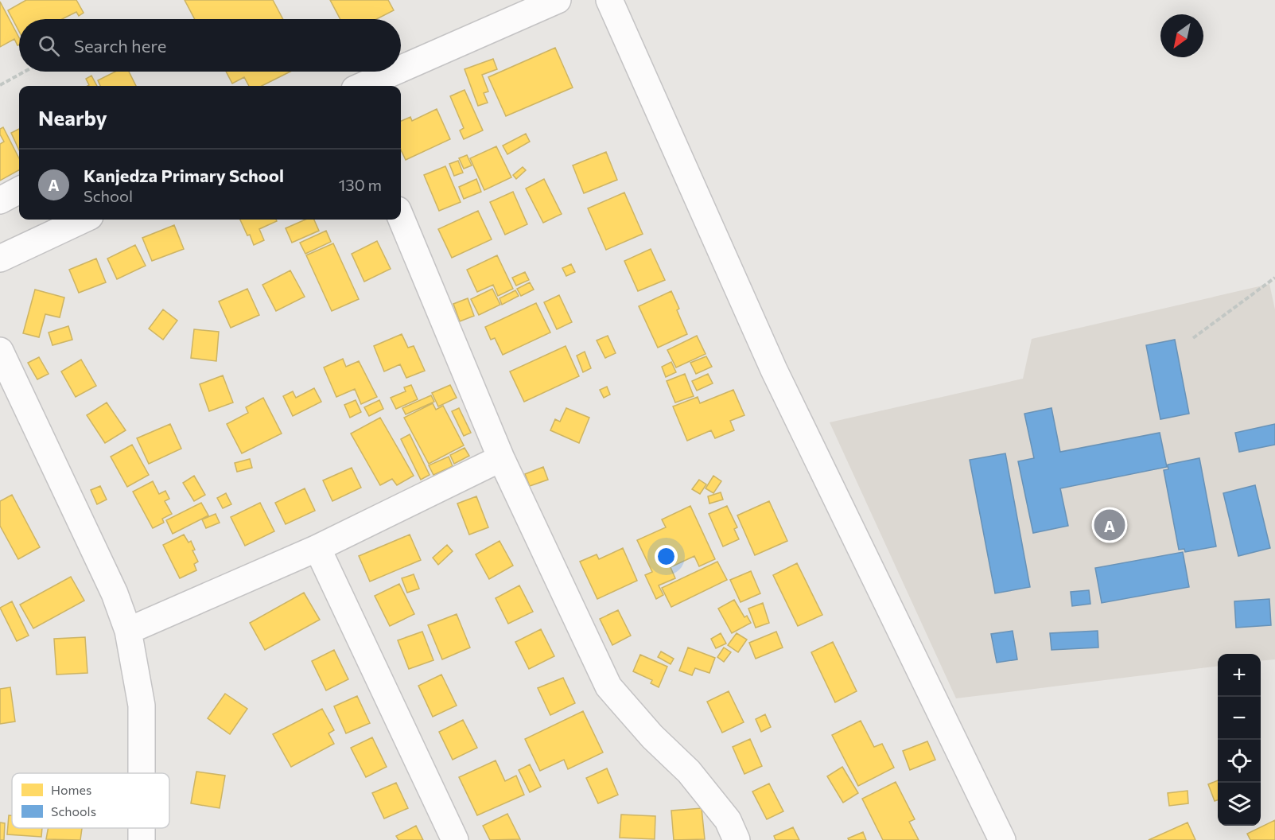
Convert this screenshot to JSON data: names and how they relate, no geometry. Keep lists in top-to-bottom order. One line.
{"legend":["Homes","Schools"],"north":"bottom left","page":{"search":"Search here","heading":"Nearby","list":[{"mark":"A","name":"Kanjedza Primary School","note":"School","value":"130 m"}],"pins":"A","map_buttons":["+","−"]}}
